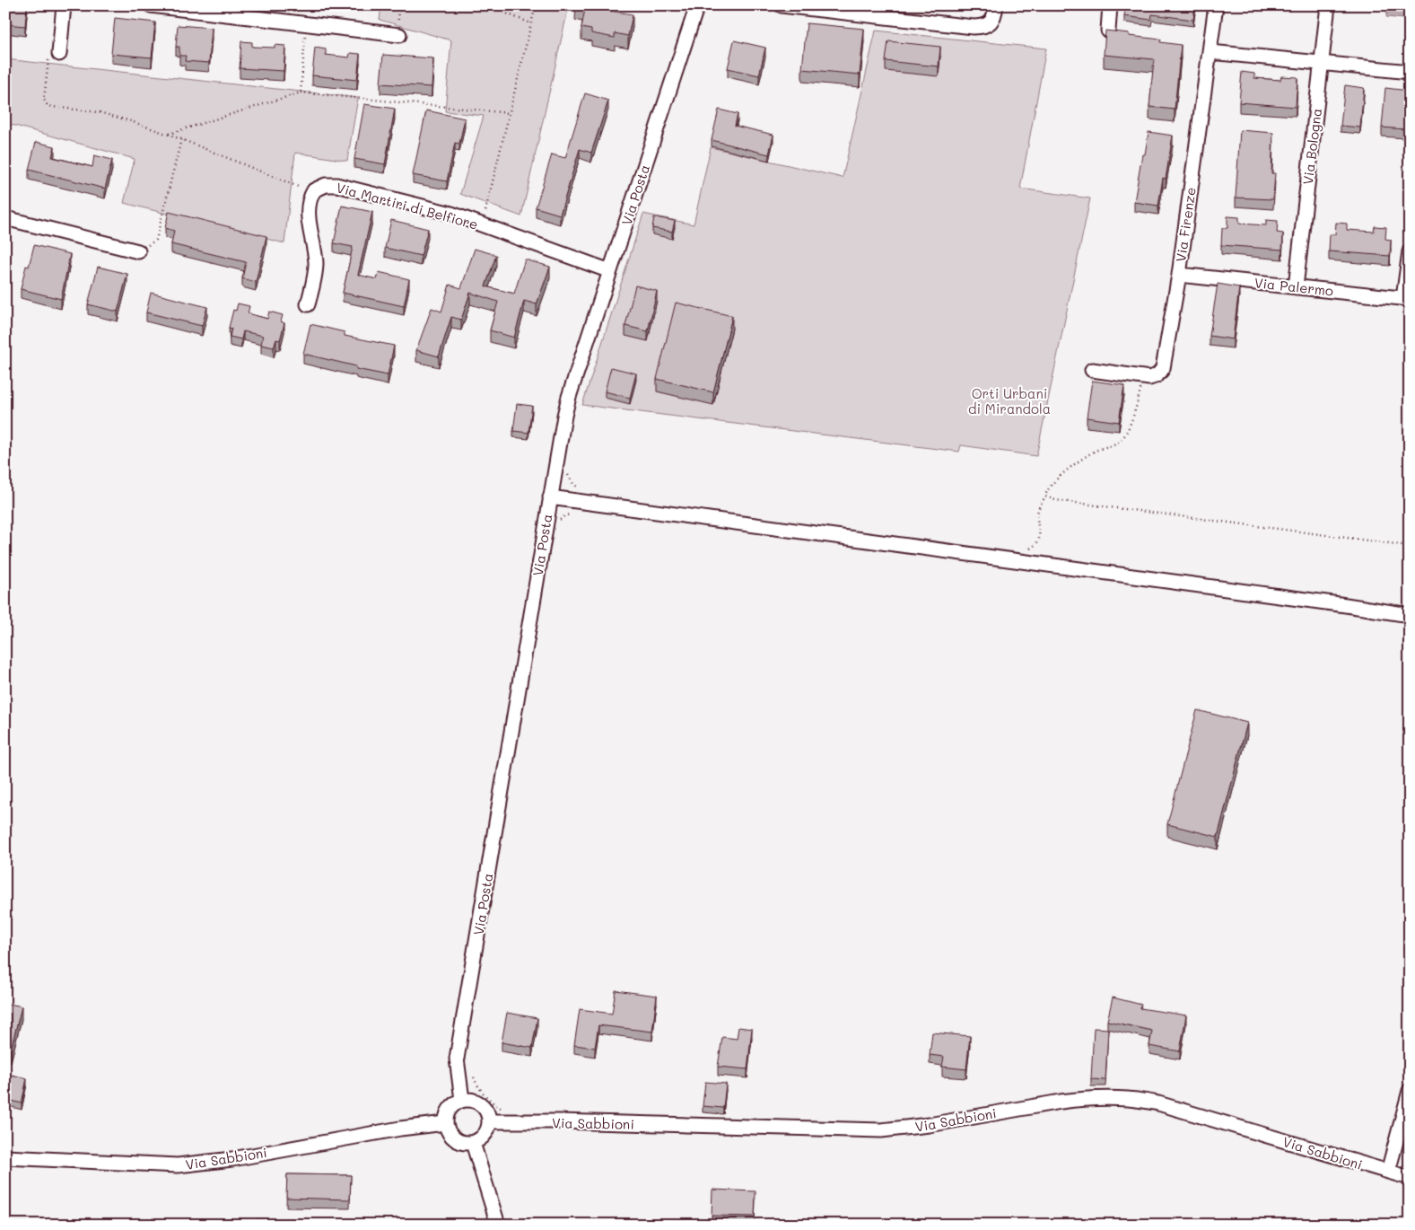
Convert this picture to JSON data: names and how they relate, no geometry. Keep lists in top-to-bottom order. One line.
{"streets":{"street":["Via Bologna","Via Posta","Via Martiri di Belfiore","Via Firenze","Via Palermo","Via Sabbioni"]},"crossings":[["Via Bologna","Via Palermo"],["Via Posta","Via Martiri di Belfiore"],["Via Posta","Via Sabbioni"],["Via Firenze","Via Palermo"]],"parks":["Orti Urbani di Mirandola"]}
